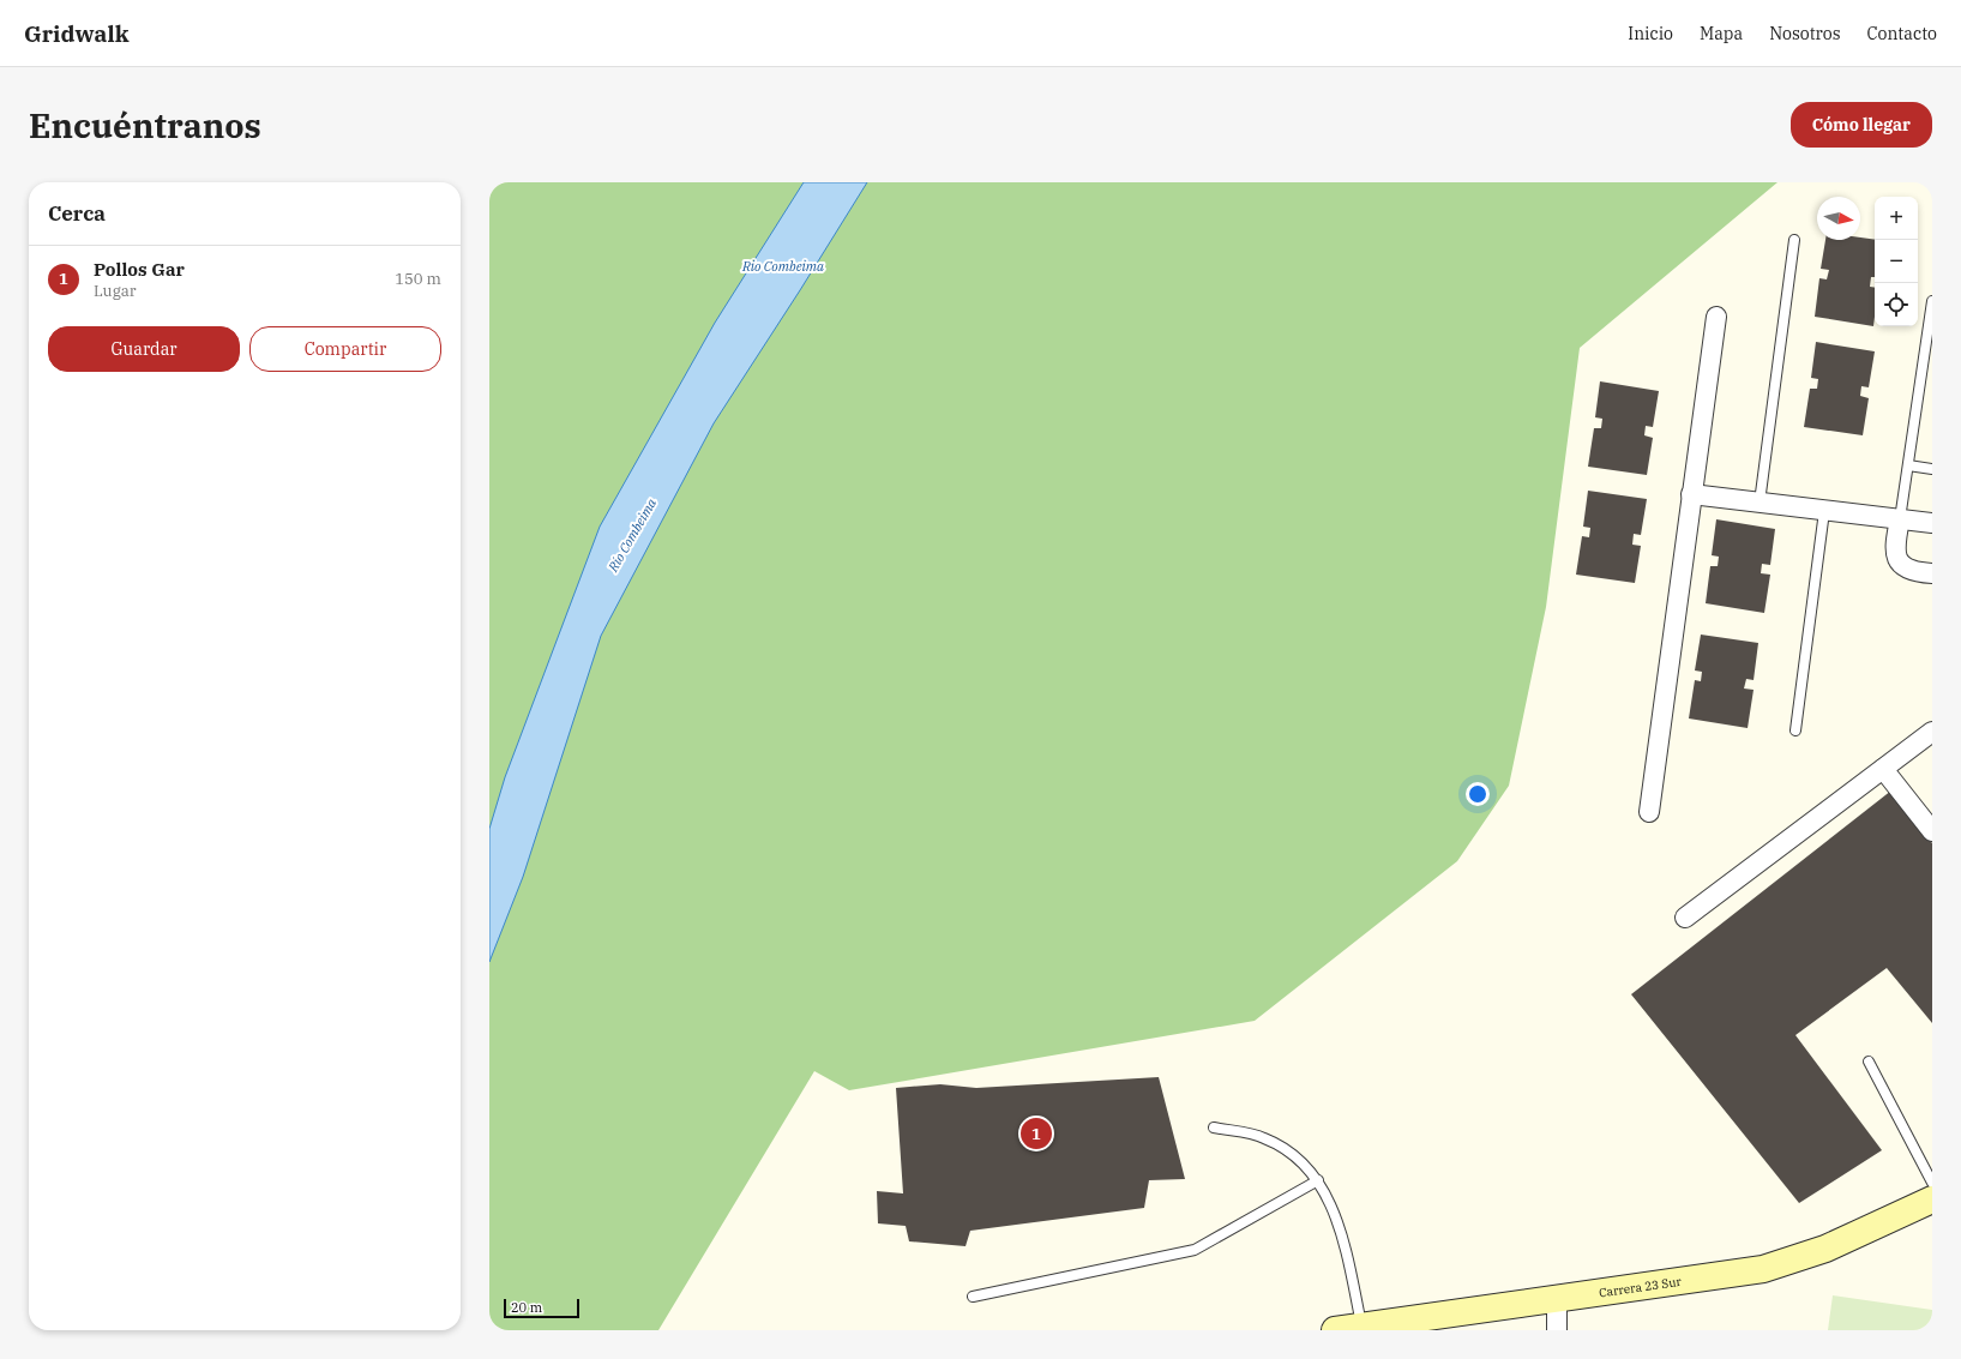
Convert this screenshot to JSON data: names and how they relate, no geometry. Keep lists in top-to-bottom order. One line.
{"streets":{"main road":["Carrera 23 Sur"]},"water":["Rio Combeima","Río Combeima"],"scale_bar":"20 m","north":"right","page":{"header":"Gridwalk","nav":["Inicio","Mapa","Nosotros","Contacto"],"buttons":["Cómo llegar",["Guardar","Compartir"]],"title":"Encuéntranos","heading":"Cerca","map_buttons":["+","−"],"list":[{"mark":"1","name":"Pollos Gar","note":"Lugar","value":"150 m"}],"pins":"1","scale":"20 m"}}
